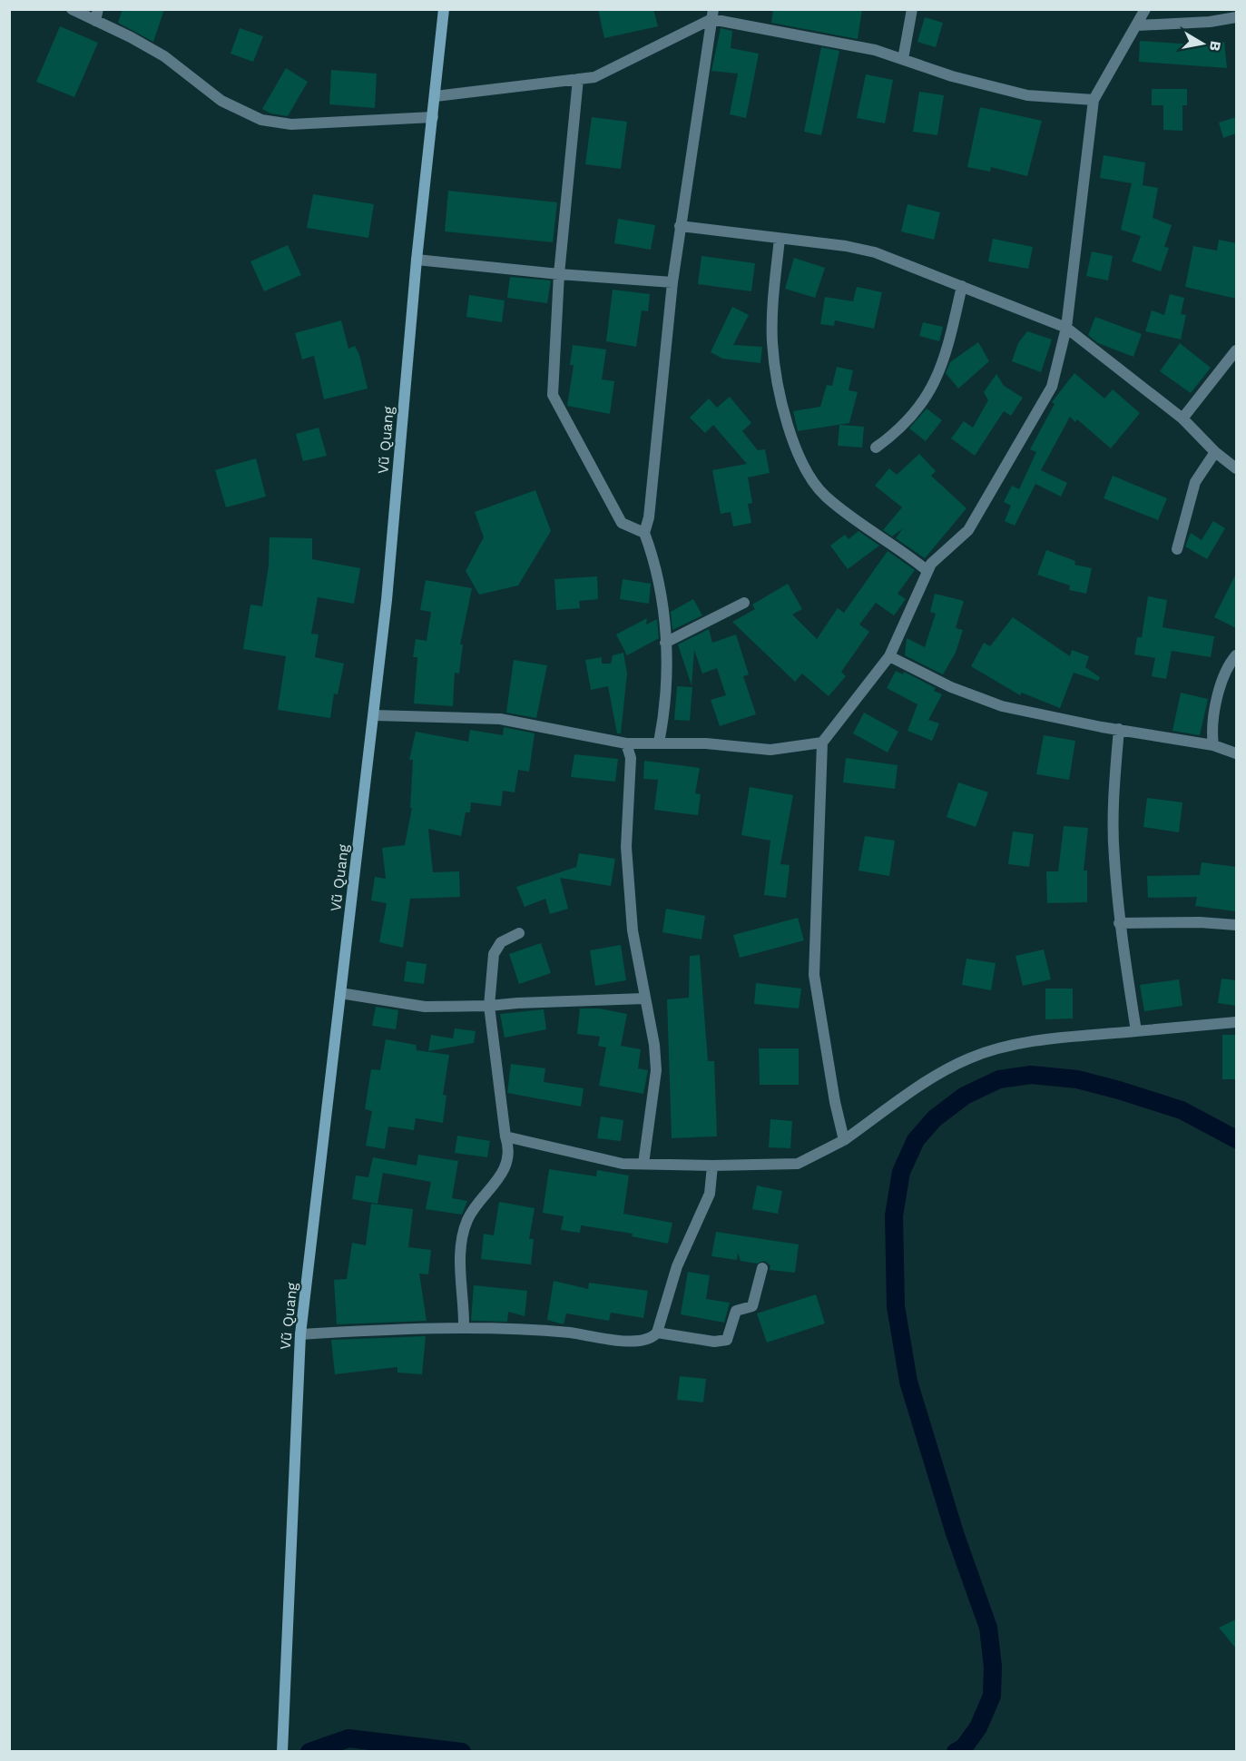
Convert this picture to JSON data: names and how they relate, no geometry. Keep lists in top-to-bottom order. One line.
{"streets":{"main road":["Vũ Quang"]},"north":"right"}
